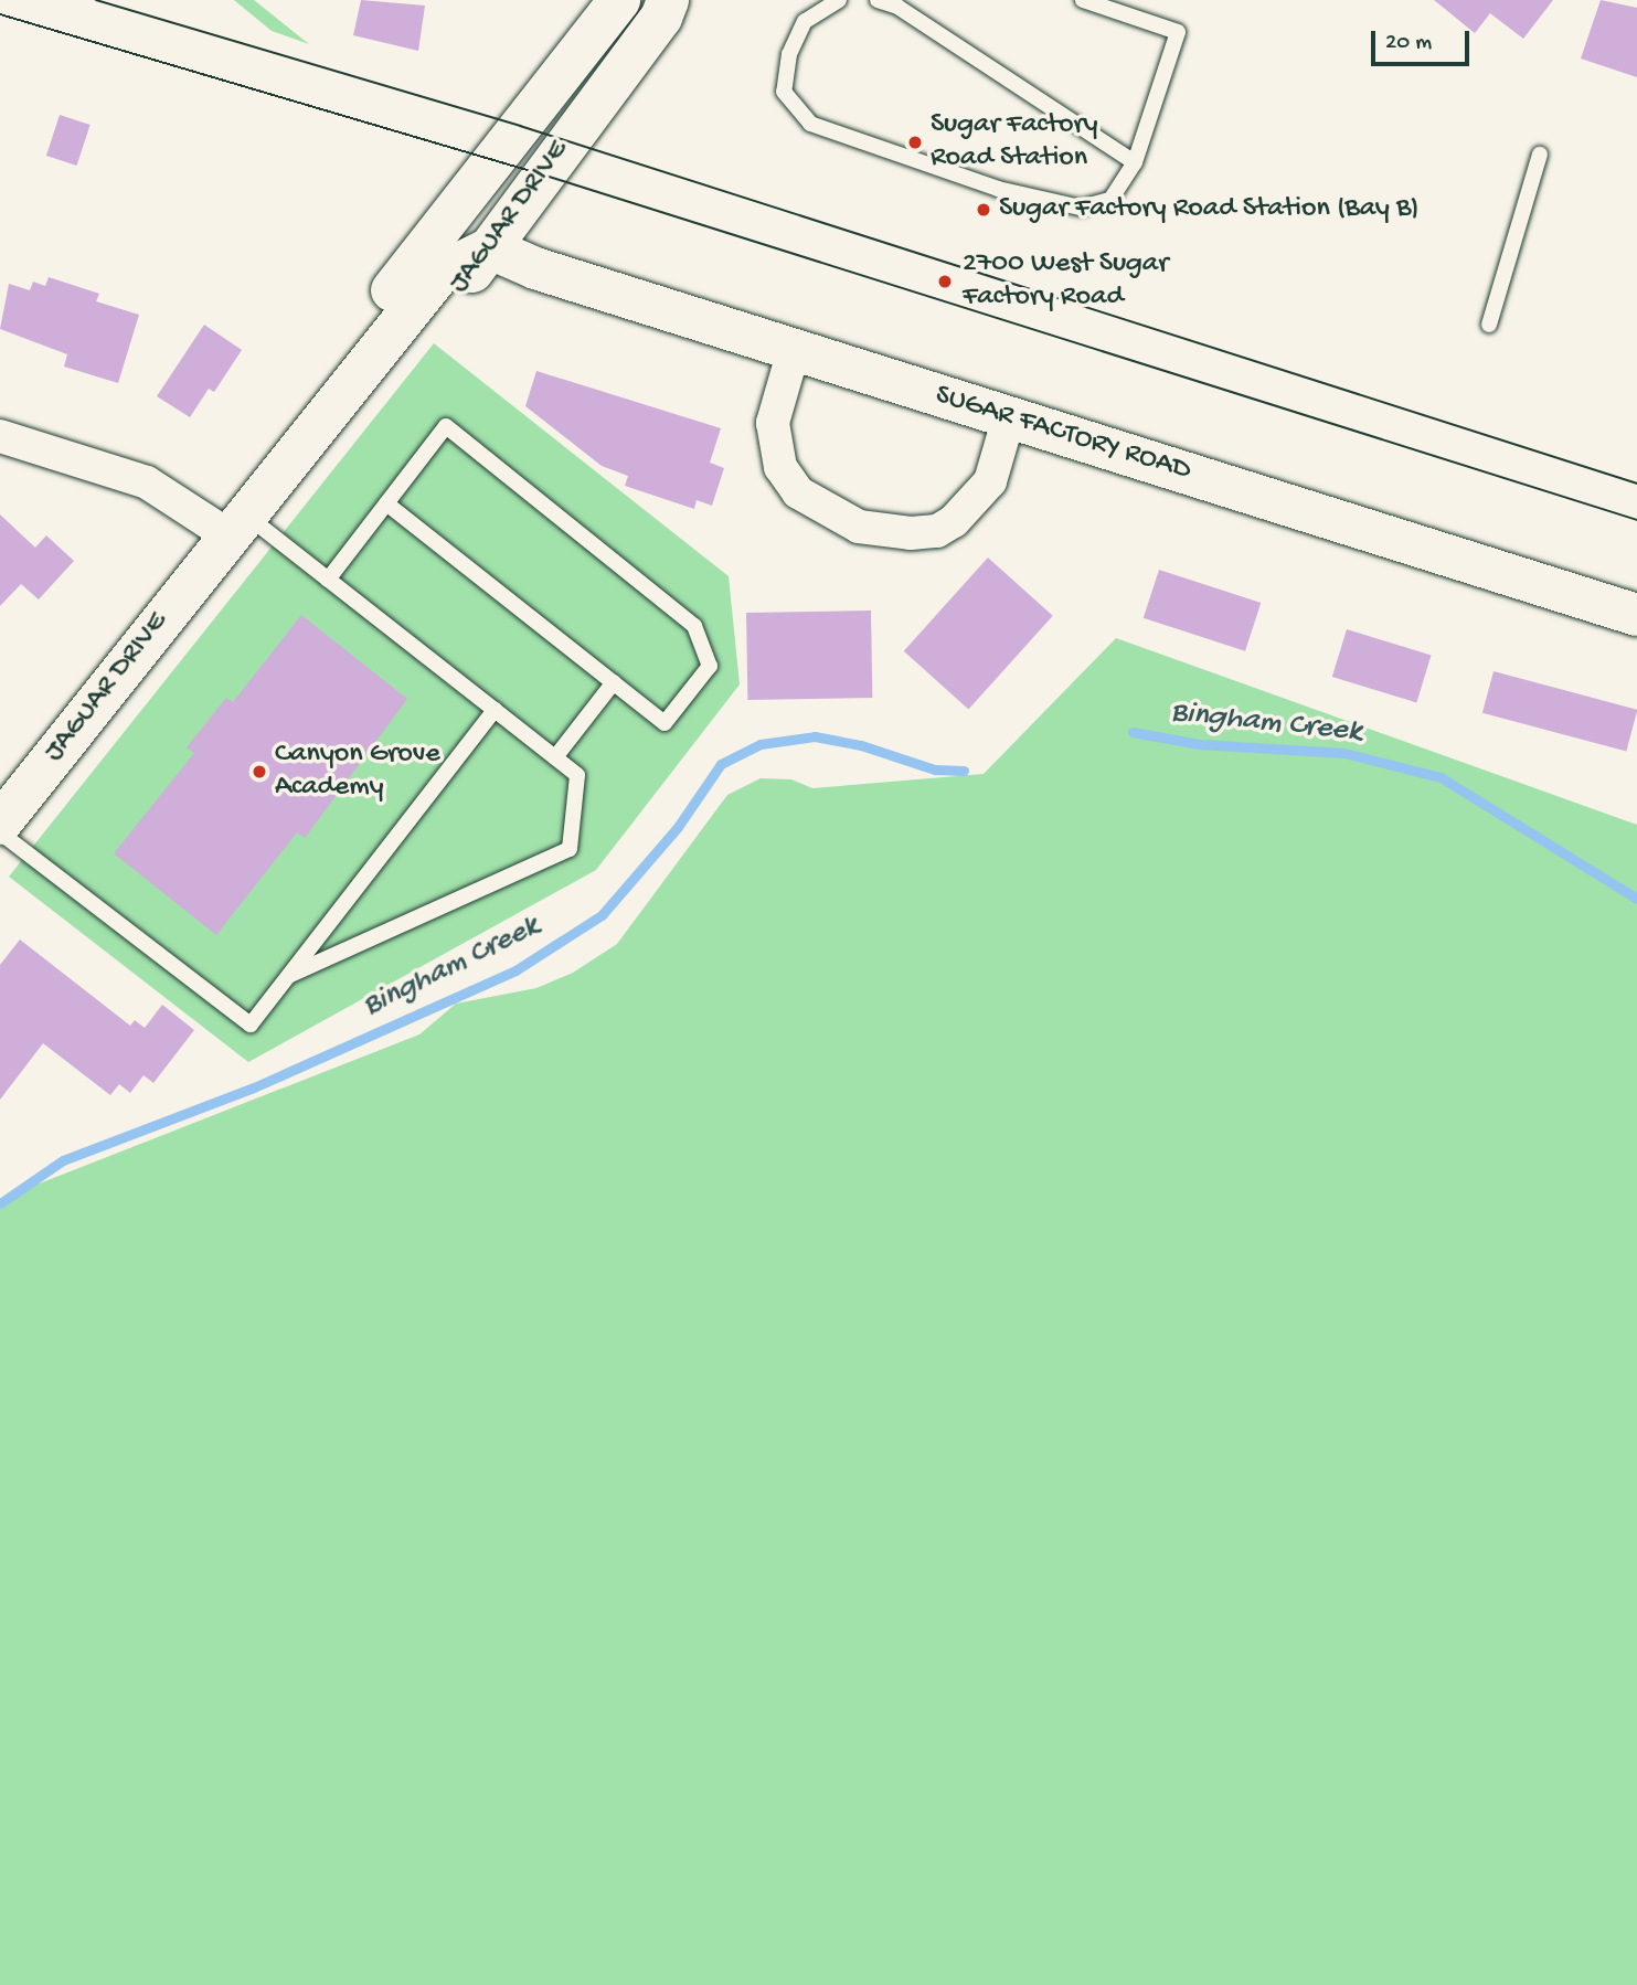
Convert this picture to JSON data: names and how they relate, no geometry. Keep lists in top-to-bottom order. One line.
{"streets":{"main road":["JAGUAR DRIVE","SUGAR FACTORY ROAD"]},"crossings":[["JAGUAR DRIVE","SUGAR FACTORY ROAD"]],"water":["Bingham Creek"],"places":["Sugar Factory Road Station","Sugar Factory Road Station (Bay B)","2700 West Sugar Factory Road","Canyon Grove Academy"],"scale_bar":"20 m"}
